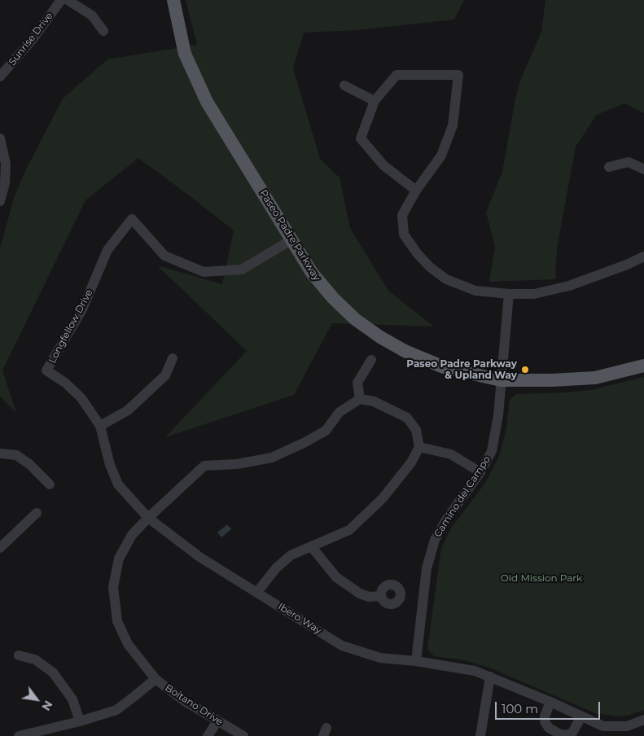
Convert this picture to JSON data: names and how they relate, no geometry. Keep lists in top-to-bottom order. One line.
{"streets":{"main road":["Paseo Padre Parkway"],"street":["Sunrise Drive","Longfellow Drive","Camino del Campo","Ibero Way","Boitano Drive"]},"crossings":[["Paseo Padre Parkway","Longfellow Drive"],["Paseo Padre Parkway","Camino del Campo"],["Longfellow Drive","Ibero Way"],["Camino del Campo","Ibero Way"],["Ibero Way","Boitano Drive"]],"parks":["Old Mission Park"],"places":["Paseo Padre Parkway & Upland Way"],"scale_bar":"100 m","north":"bottom right"}
